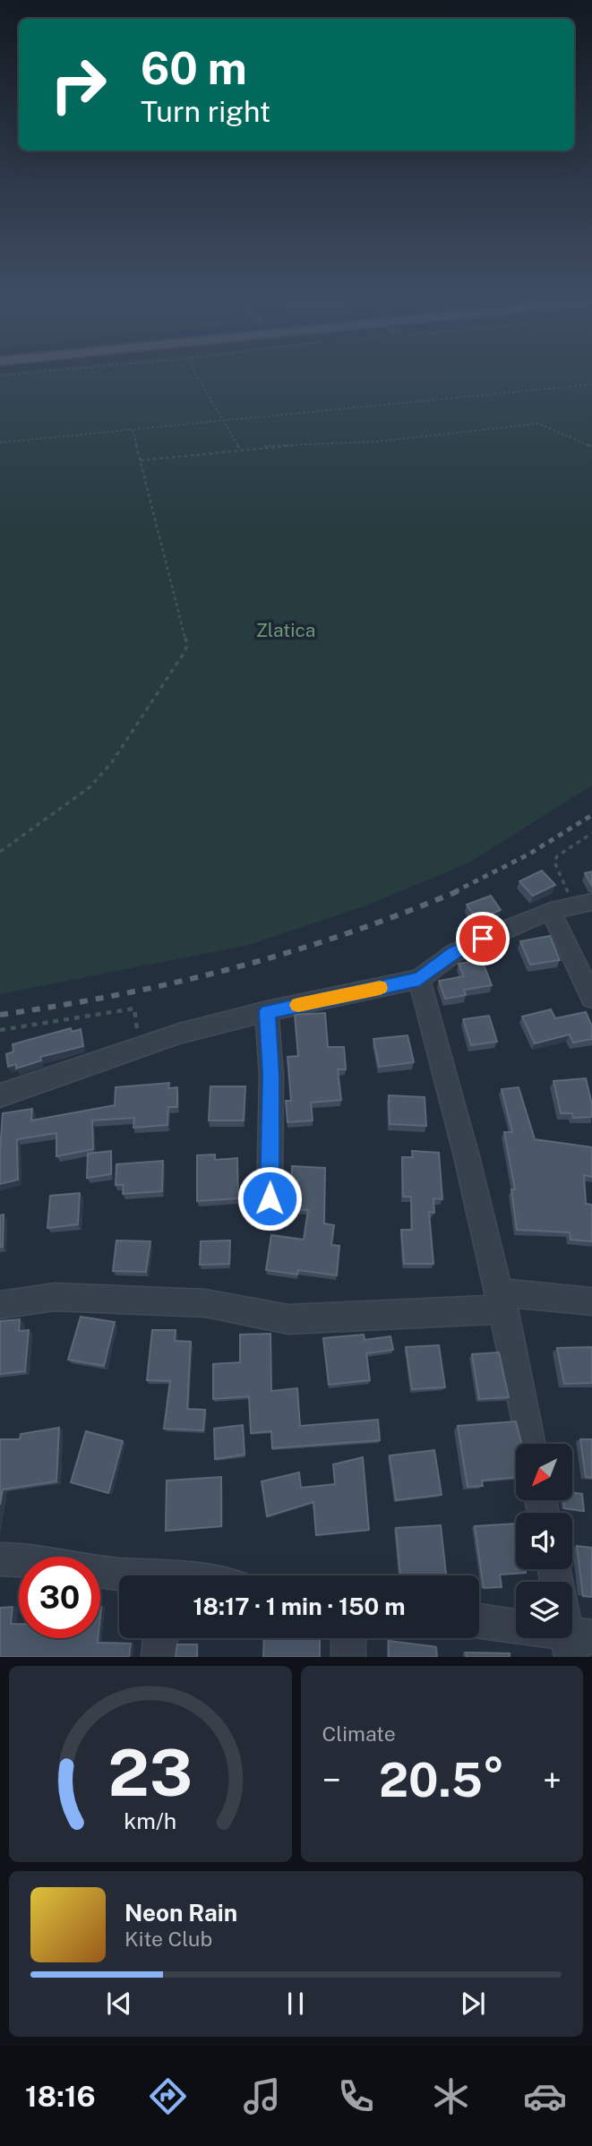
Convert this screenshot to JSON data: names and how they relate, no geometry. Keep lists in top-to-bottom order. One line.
{"parks":["Zlatica"],"north":"bottom left","page":{"turn":["60 m","Turn right"],"limit":"30","trip":"18:17 · 1 min · 150 m","tile":"Climate","heat":["−","20.5°","+"],"song":["Neon Rain","Kite Club"],"tabs":"18:16","gauge":["23","km/h"]}}
